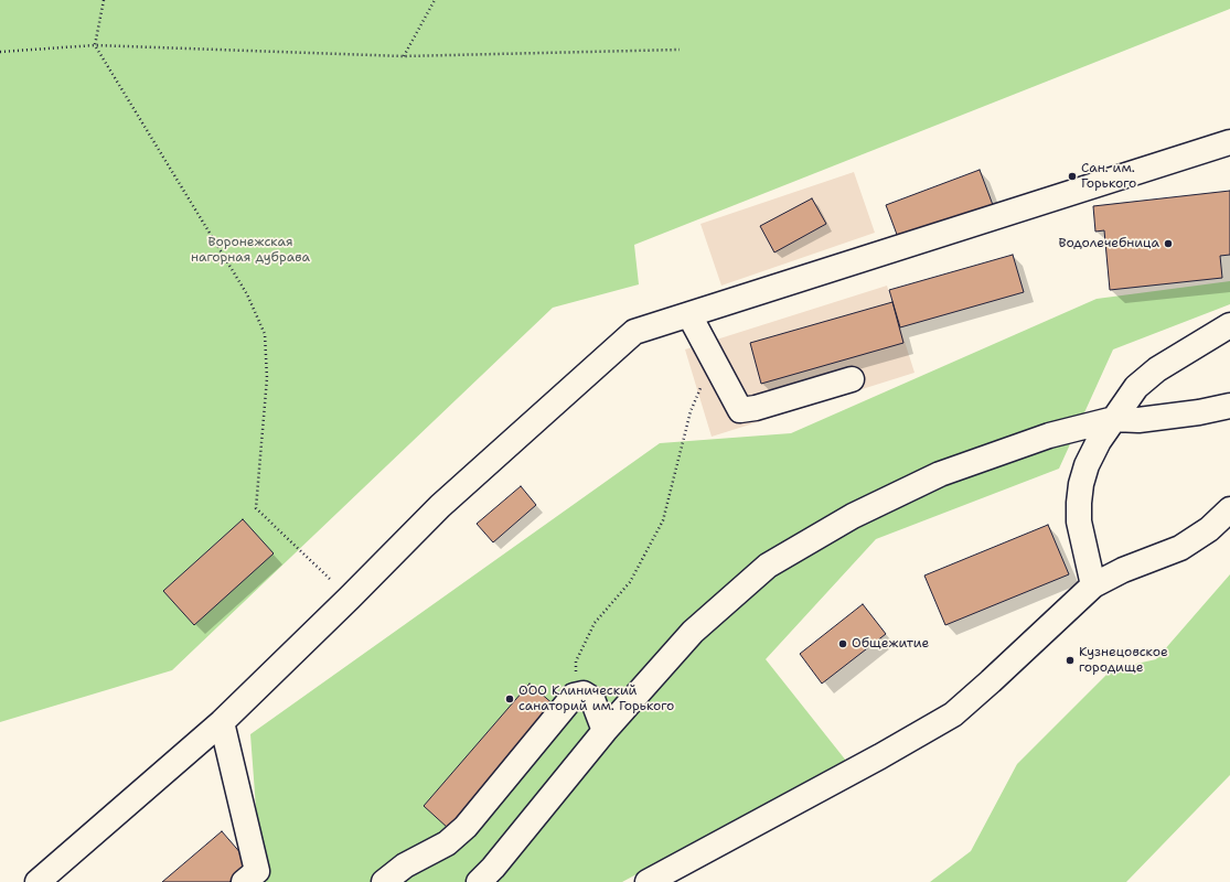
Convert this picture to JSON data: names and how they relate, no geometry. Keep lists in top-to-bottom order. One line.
{"parks":["Воронежская нагорная дубрава"],"places":["Сан. им. Горького","Водолечебница","Общежитие","Кузнецовское городище","ООО Клинический санаторий им. Горького"]}
